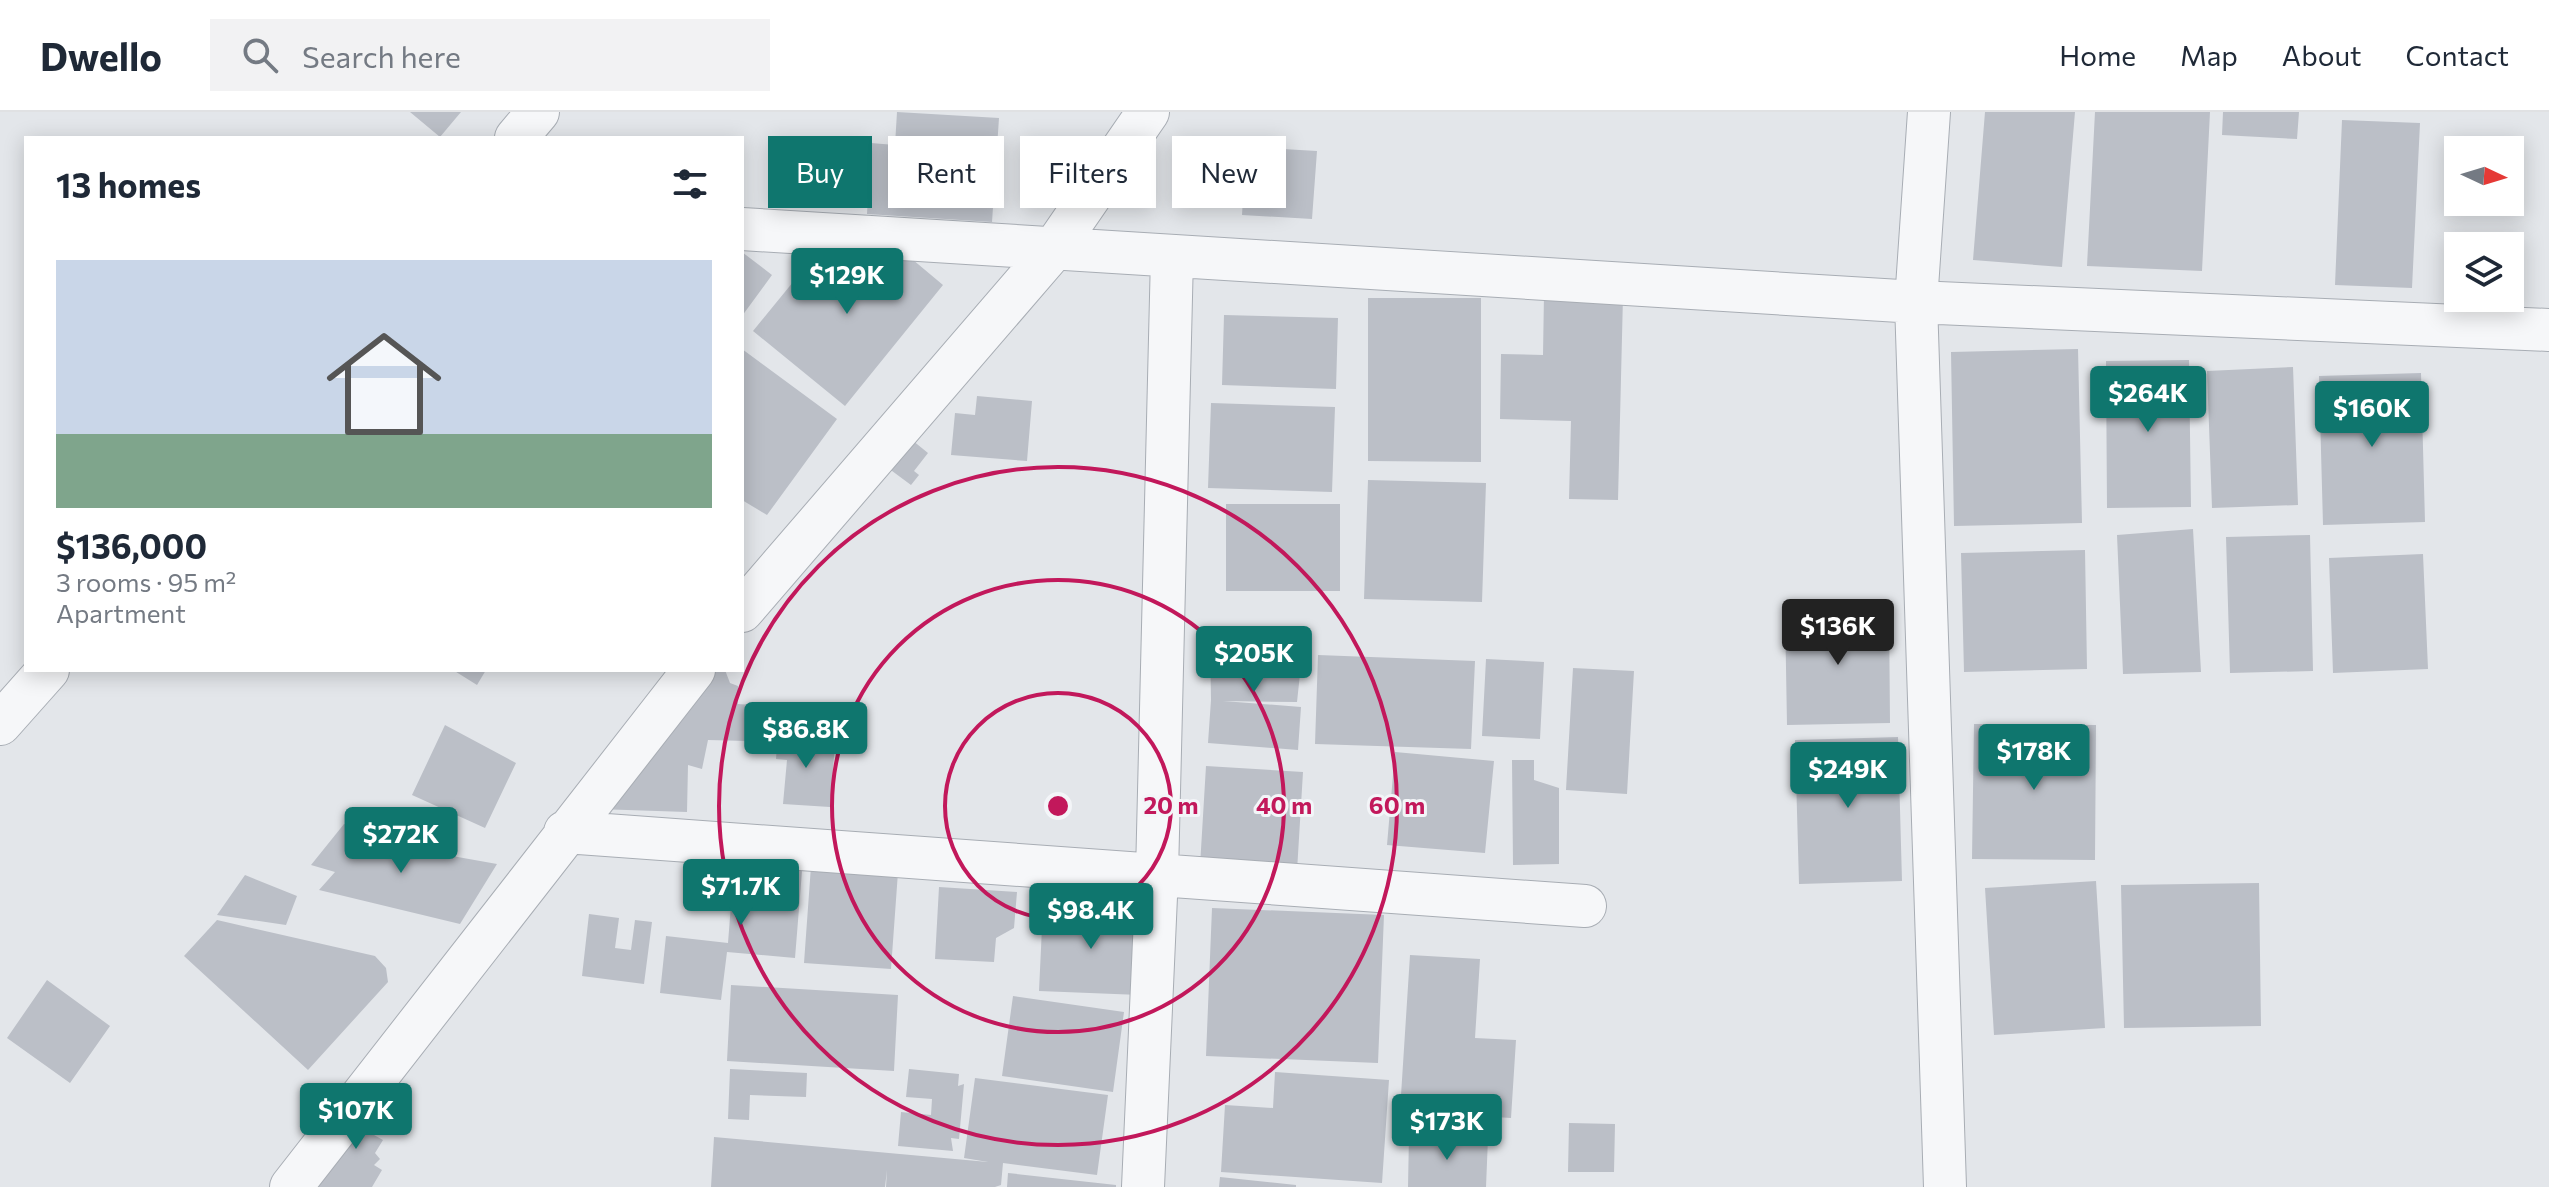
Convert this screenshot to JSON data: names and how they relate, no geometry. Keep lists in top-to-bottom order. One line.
{"north":"right","page":{"header":"Dwello","search":"Search here","nav":["Home","Map","About","Contact"],"chip":["Buy","Rent","Filters","New"],"heading":"13 homes","list":[{"name":"$136,000","note":"3 rooms · 95 m² · Apartment"}],"price":["$129K","$264K","$160K","$136K","$205K","$86.8K","$178K","$249K","$272K","$71.7K","$98.4K","$107K","$173K"]},"rings":["20 m","40 m","60 m"]}
